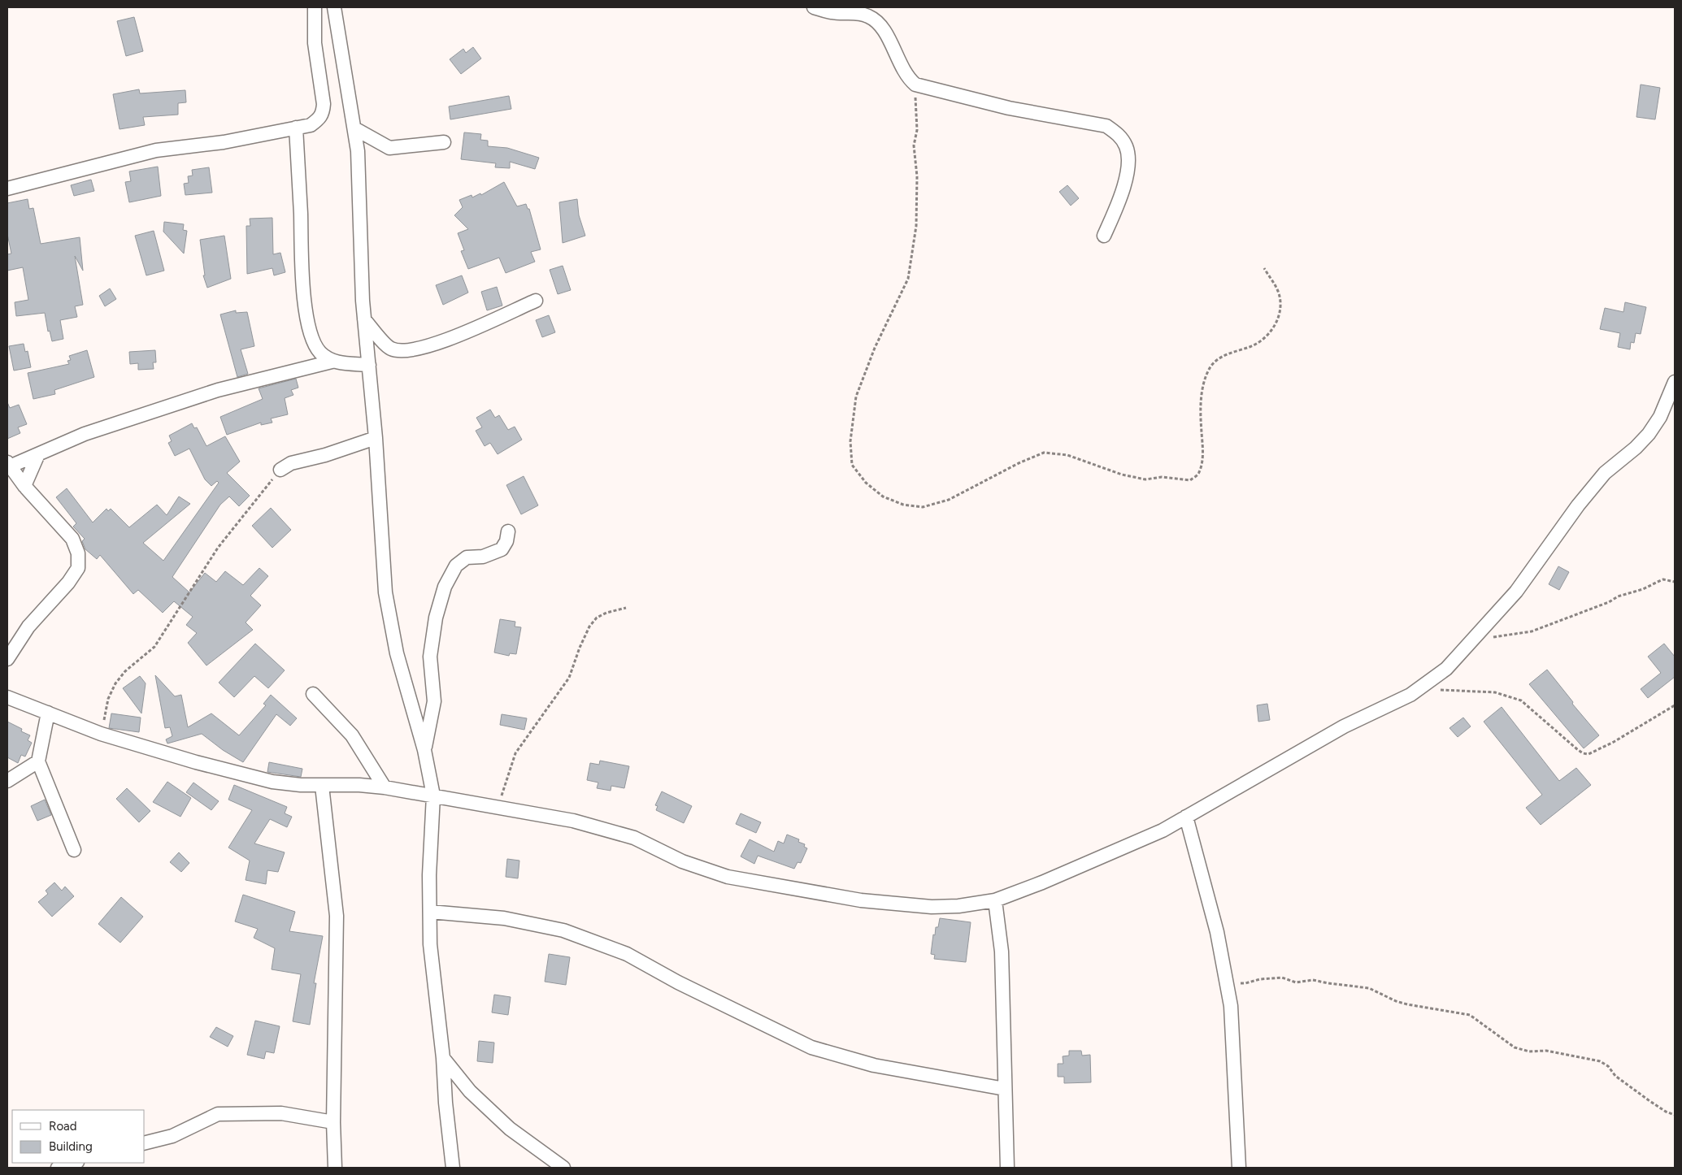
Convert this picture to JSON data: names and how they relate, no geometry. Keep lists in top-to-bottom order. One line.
{"legend":["Road","Building"]}
